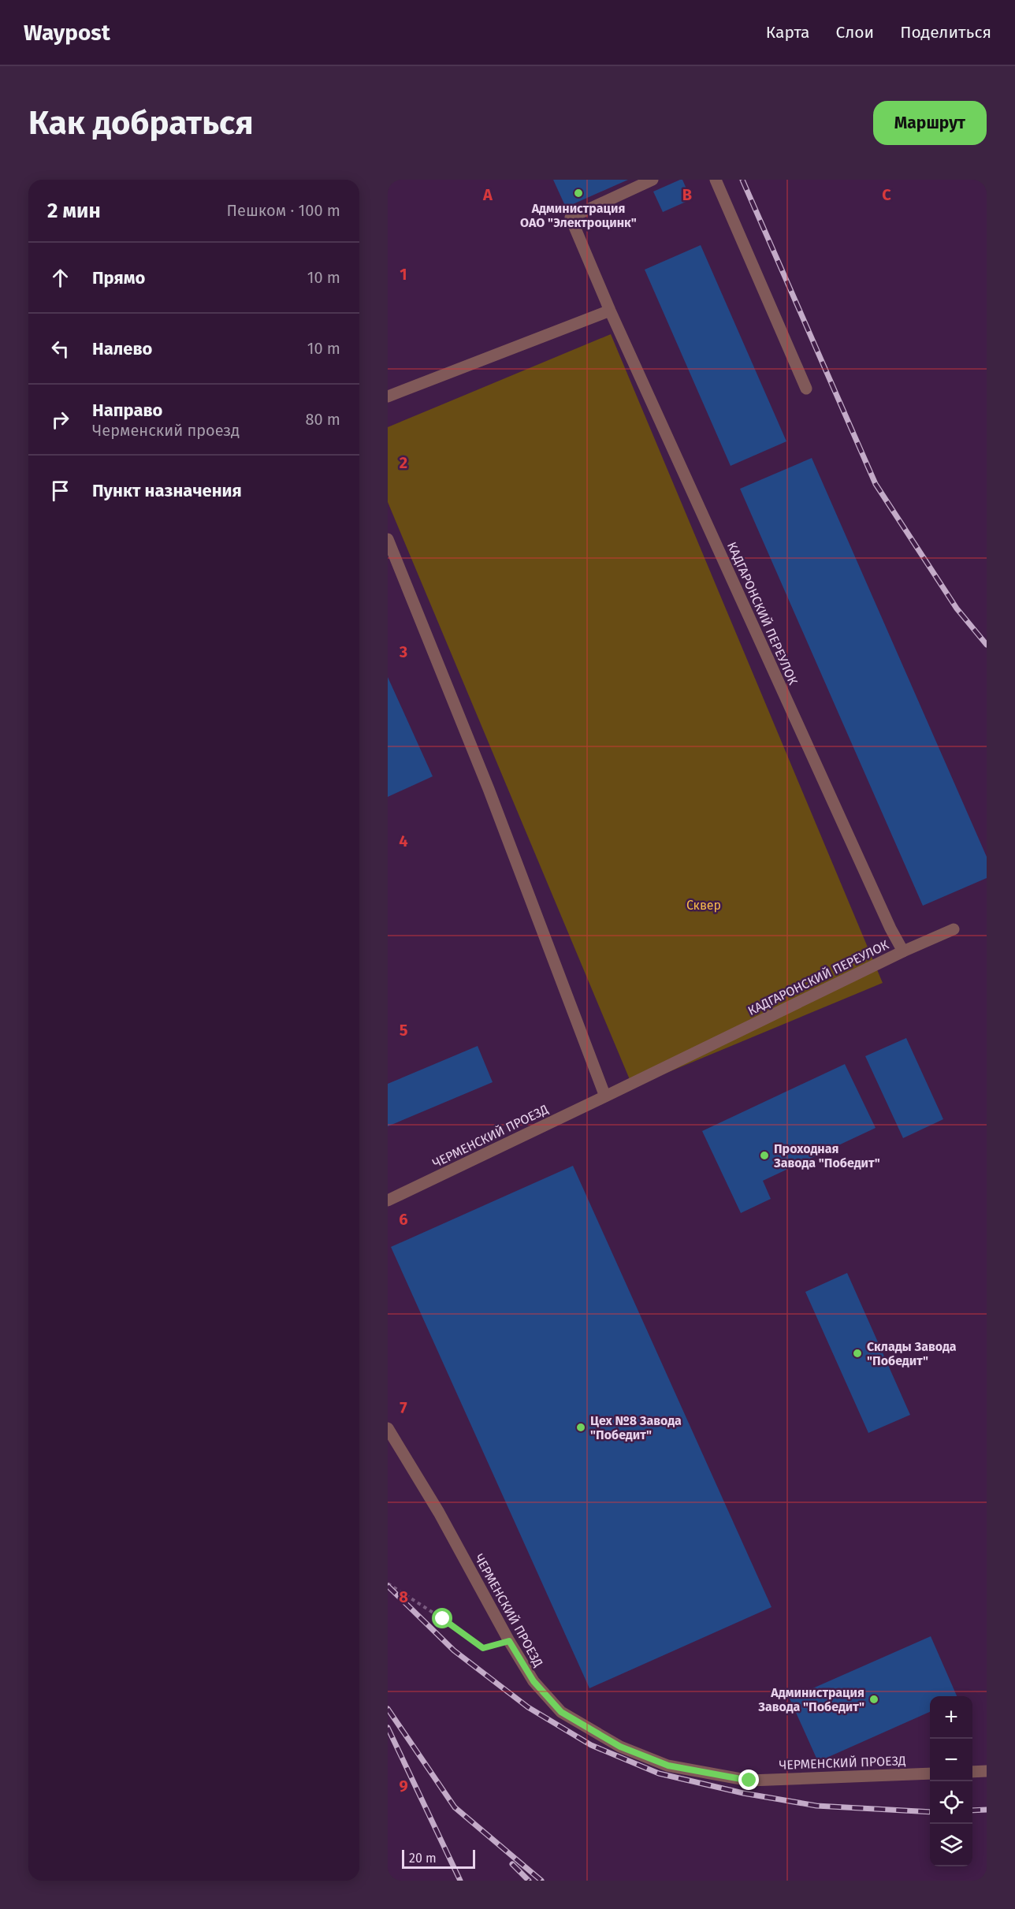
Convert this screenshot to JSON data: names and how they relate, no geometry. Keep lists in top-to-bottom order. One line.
{"streets":{"street":["КАДГАРОНСКИЙ ПЕРЕУЛОК","ЧЕРМЕНСКИЙ ПРОЕЗД"]},"crossings":[["КАДГАРОНСКИЙ ПЕРЕУЛОК","ЧЕРМЕНСКИЙ ПРОЕЗД"]],"parks":["Сквер"],"places":["Администрация ОАО \"Электроцинк\"","Проходная Завода \"Победит\"","Склады Завода \"Победит\"","Цех №8 Завода \"Победит\"","Администрация Завода \"Победит\""],"scale_bar":"20 m","page":{"header":"Waypost","nav":["Карта","Слои","Поделиться"],"buttons":"Маршрут","title":"Как добраться","heading":["2 мин","Пешком · 100 m"],"list":[["Прямо","10 m"],["Налево","10 m"],["Направо","Черменский проезд","80 m"],"Пункт назначения"],"map_buttons":["+","−"],"scale":"20 m"},"grid":{"columns":["A","B","C"],"rows":["1","2","3","4","5","6","7","8","9"]}}
